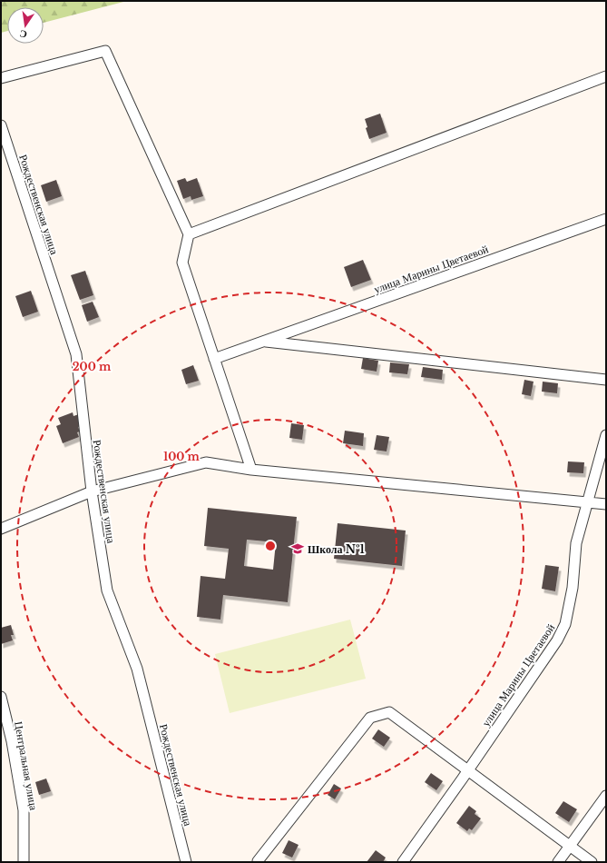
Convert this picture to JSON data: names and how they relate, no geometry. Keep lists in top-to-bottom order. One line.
{"streets":{"street":["Рождественская улица","улица Марины Цветаевой","Центральная улица"]},"places":{"school or university":["Школа №1"]},"north":"bottom","rings":["200 m","100 m"]}
